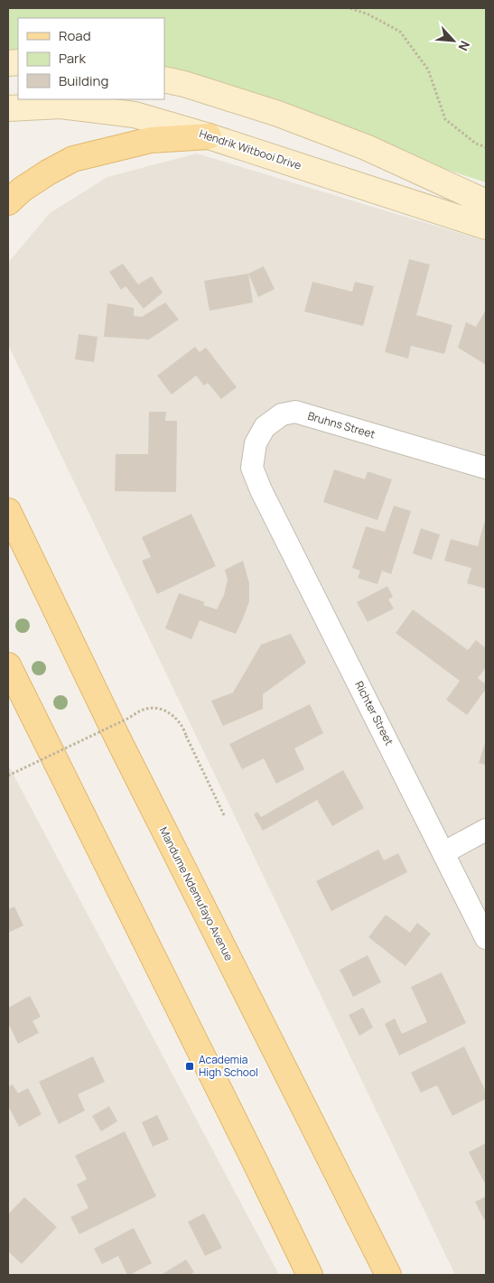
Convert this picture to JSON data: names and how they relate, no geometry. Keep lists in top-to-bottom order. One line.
{"streets":{"main road":["Hendrik Witbooi Drive","Mandume Ndemufayo Avenue"],"street":["Bruhns Street","Richter Street"]},"crossings":[["Bruhns Street","Richter Street"]],"places":{"transit":["Academia High School"]},"legend":["Road","Park","Building"],"north":"bottom right"}
